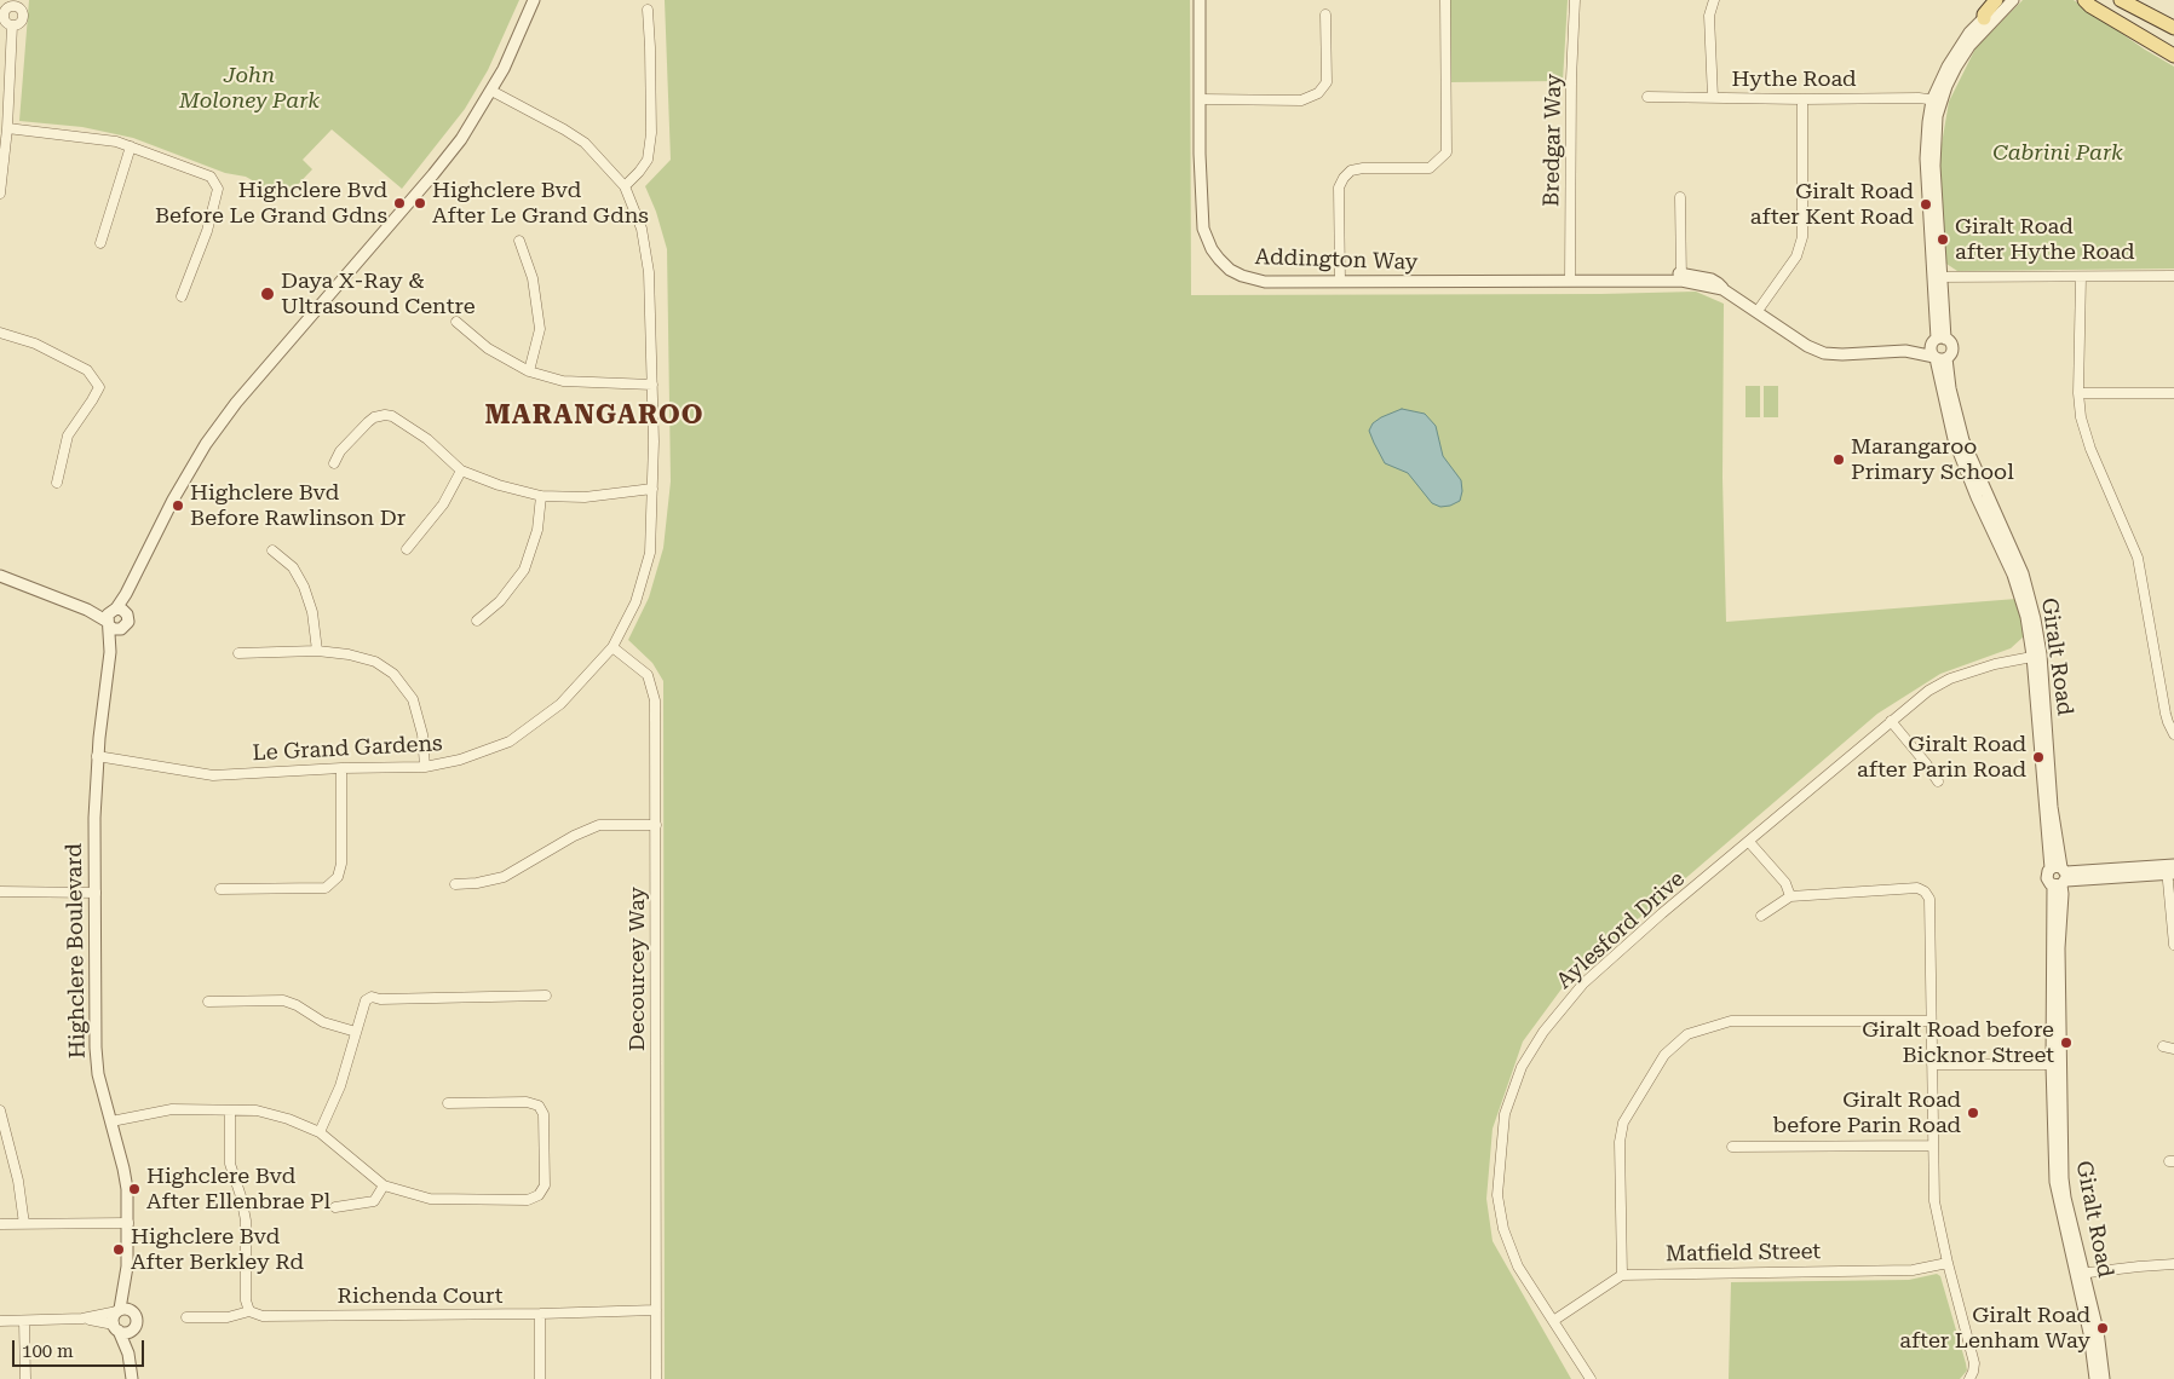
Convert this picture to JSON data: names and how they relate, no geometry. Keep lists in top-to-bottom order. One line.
{"streets":{"street":["Hythe Road","Bredgar Way","Addington Way","Giralt Road","Le Grand Gardens","Aylesford Drive","Highclere Boulevard","Decourcey Way","Matfield Street","Richenda Court"]},"crossings":[["Bredgar Way","Addington Way"],["Addington Way","Giralt Road"],["Giralt Road","Aylesford Drive"],["Le Grand Gardens","Highclere Boulevard"],["Le Grand Gardens","Decourcey Way"],["Decourcey Way","Richenda Court"]],"districts":["MARANGAROO"],"parks":["John Moloney Park","Cabrini Park"],"places":["Highclere Bvd Before Le Grand Gdns","Highclere Bvd After Le Grand Gdns","Giralt Road after Kent Road","Giralt Road after Hythe Road","Daya X-Ray & Ultrasound Centre","Marangaroo Primary School","Highclere Bvd Before Rawlinson Dr","Giralt Road after Parin Road","Giralt Road before Bicknor Street","Giralt Road before Parin Road","Highclere Bvd After Ellenbrae Pl","Highclere Bvd After Berkley Rd","Giralt Road after Lenham Way"],"scale_bar":"100 m"}
